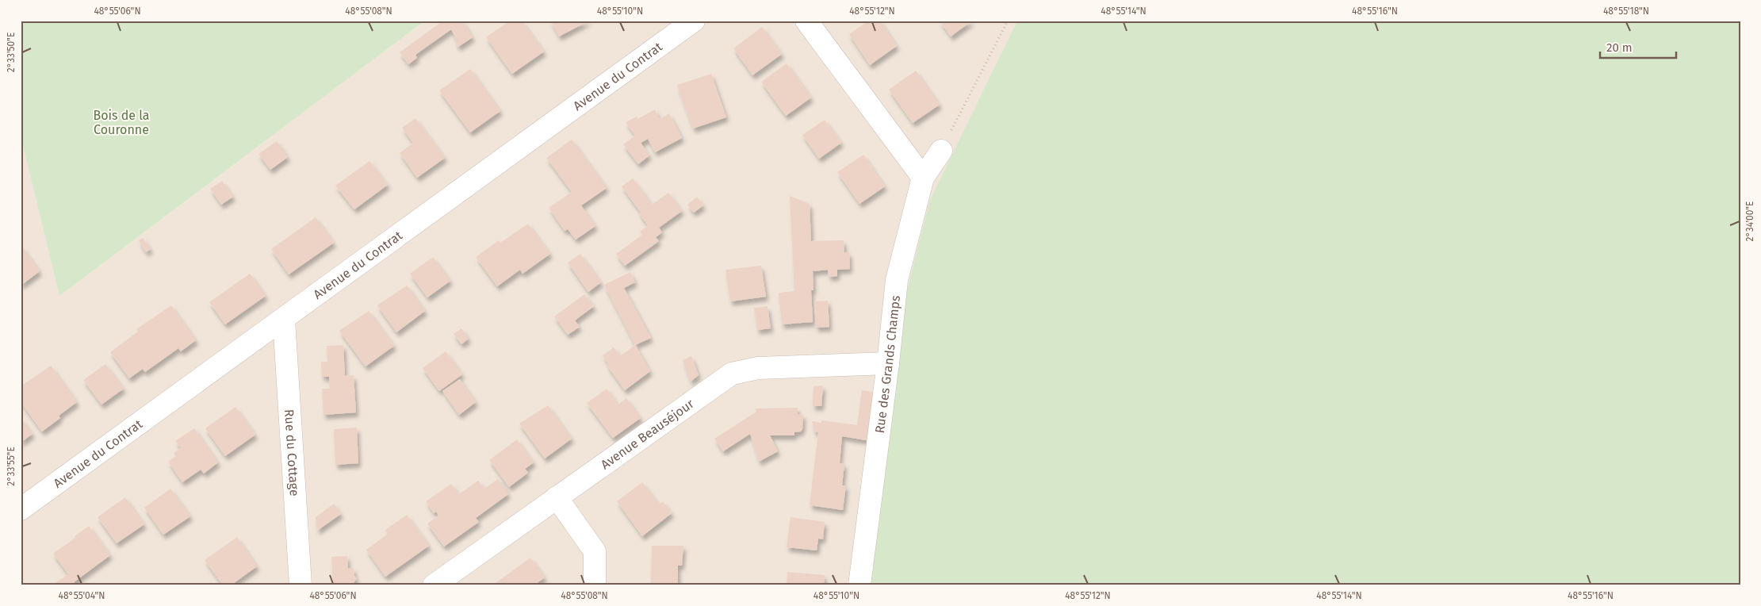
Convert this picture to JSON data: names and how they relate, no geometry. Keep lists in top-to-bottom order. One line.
{"streets":{"street":["Avenue du Contrat","Rue des Grands Champs","Avenue Beauséjour","Rue du Cottage"]},"crossings":[["Avenue du Contrat","Rue du Cottage"],["Rue des Grands Champs","Avenue Beauséjour"]],"parks":["Bois de la Couronne"],"scale_bar":"20 m","coordinates":["48°55'06\"N","48°55'08\"N","48°55'10\"N","48°55'12\"N","48°55'14\"N","48°55'16\"N","48°55'18\"N","2°33'50\"E","2°34'00\"E","2°33'55\"E","48°55'04\"N"]}
